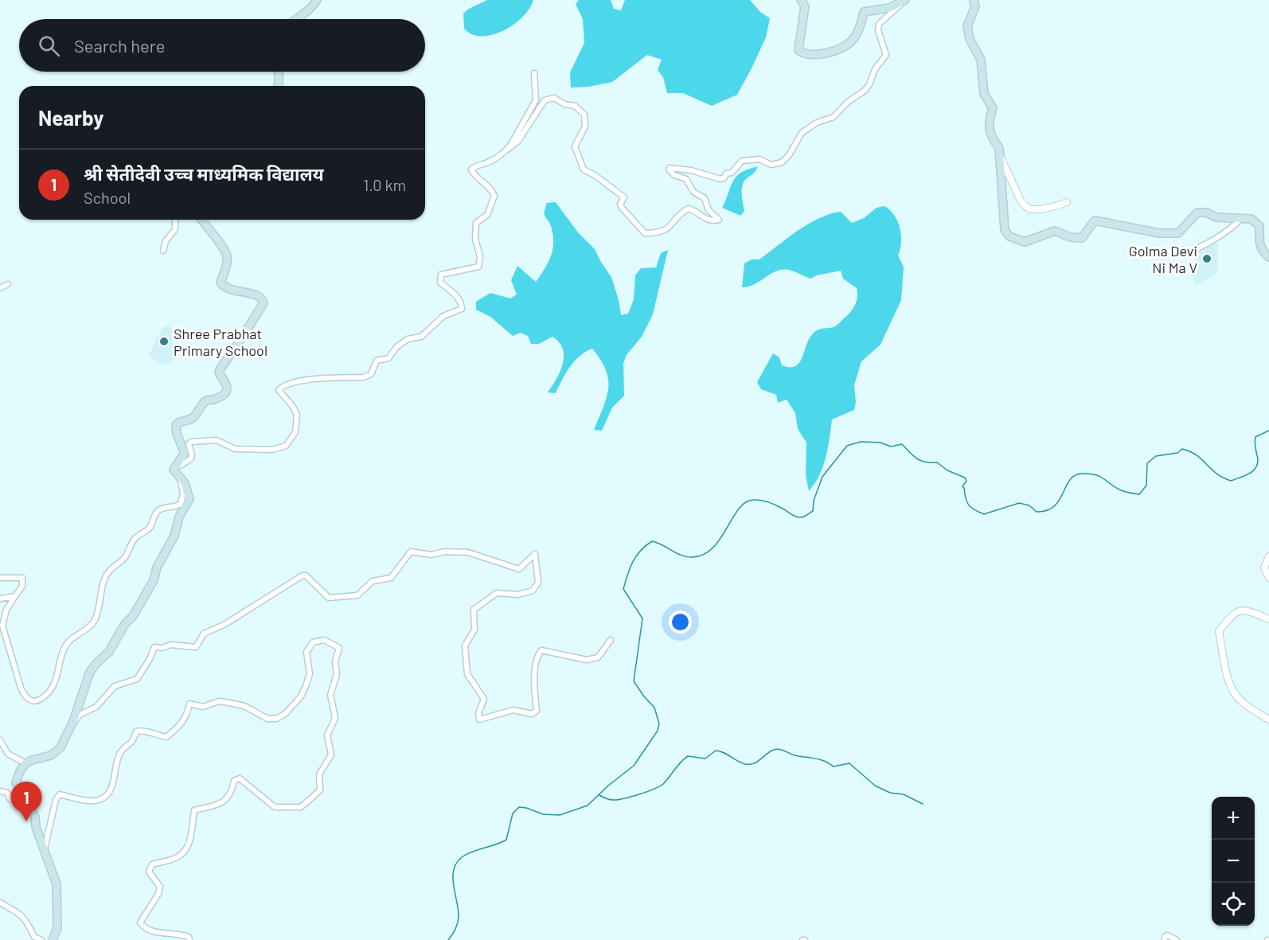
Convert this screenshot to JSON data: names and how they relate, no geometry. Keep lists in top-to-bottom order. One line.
{"places":["Golma Devi Ni Ma V","Shree Prabhat Primary School"],"page":{"search":"Search here","heading":"Nearby","list":[{"mark":"1","name":"श्री सेतीदेवी उच्च माध्यमिक विद्यालय","note":"School","value":"1.0 km"}],"pins":"1","map_buttons":["+","−"]}}
